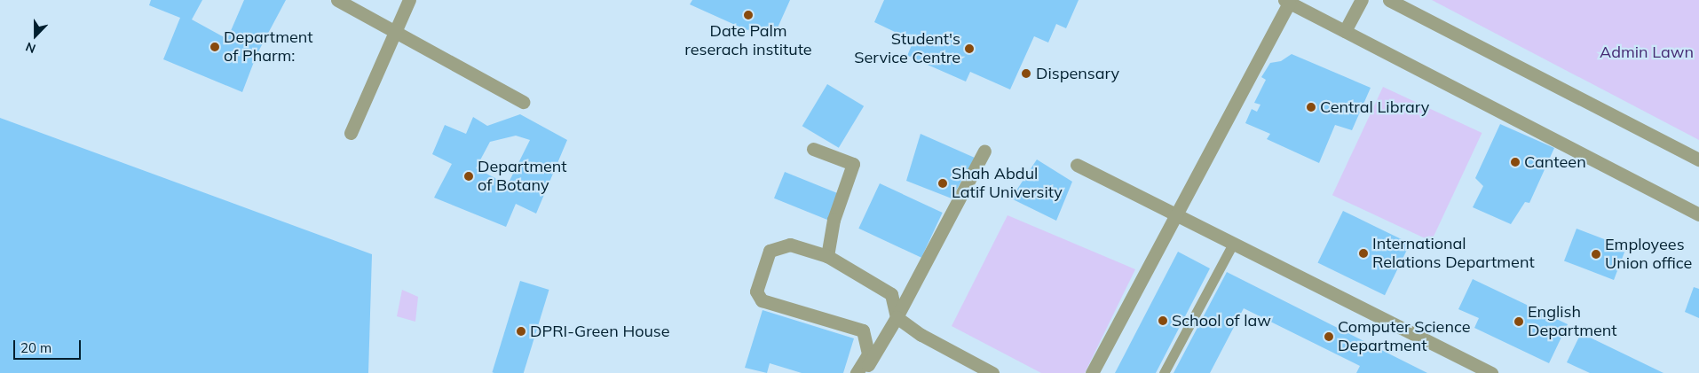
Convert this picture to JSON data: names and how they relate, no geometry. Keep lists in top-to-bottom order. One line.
{"parks":["Admin Lawn"],"places":["Date Palm reserach institute","Department of Pharm:","Student's Service Centre","Dispensary","Central Library","Canteen","Department of Botany","Shah Abdul Latif University","International Relations Department","Employees Union office","School of law","English Department","DPRI-Green House","Computer Science Department"],"scale_bar":"20 m","north":"bottom"}
